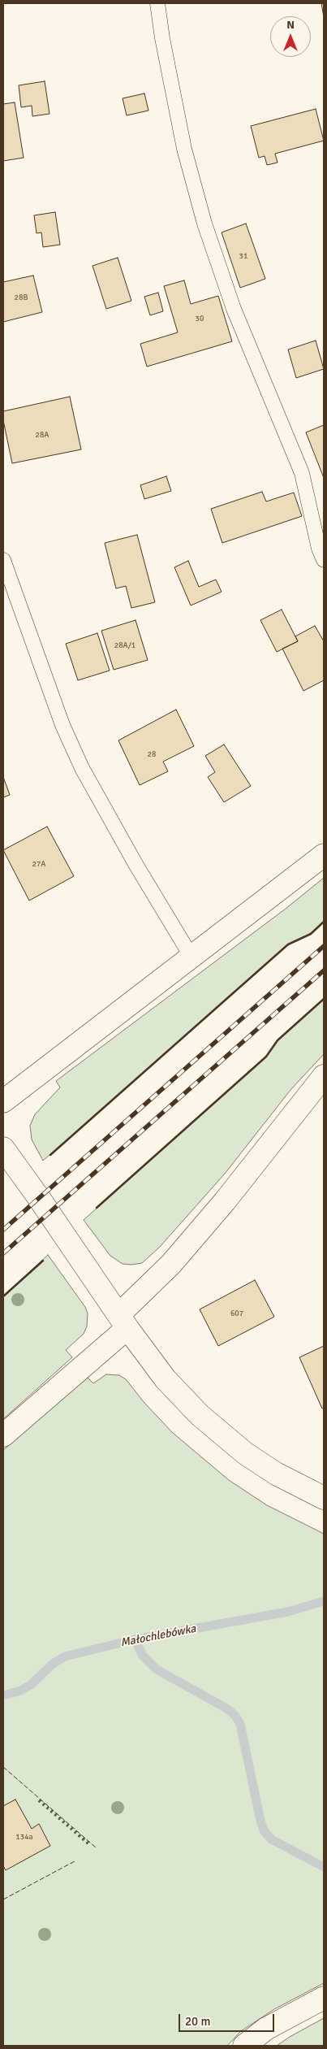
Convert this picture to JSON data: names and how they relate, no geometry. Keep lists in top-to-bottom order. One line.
{"water":["Małochlebówka"],"house_numbers":["31","28B","30","28A","28A/1","28","27A","607","134a"],"scale_bar":"20 m","north":"top"}
